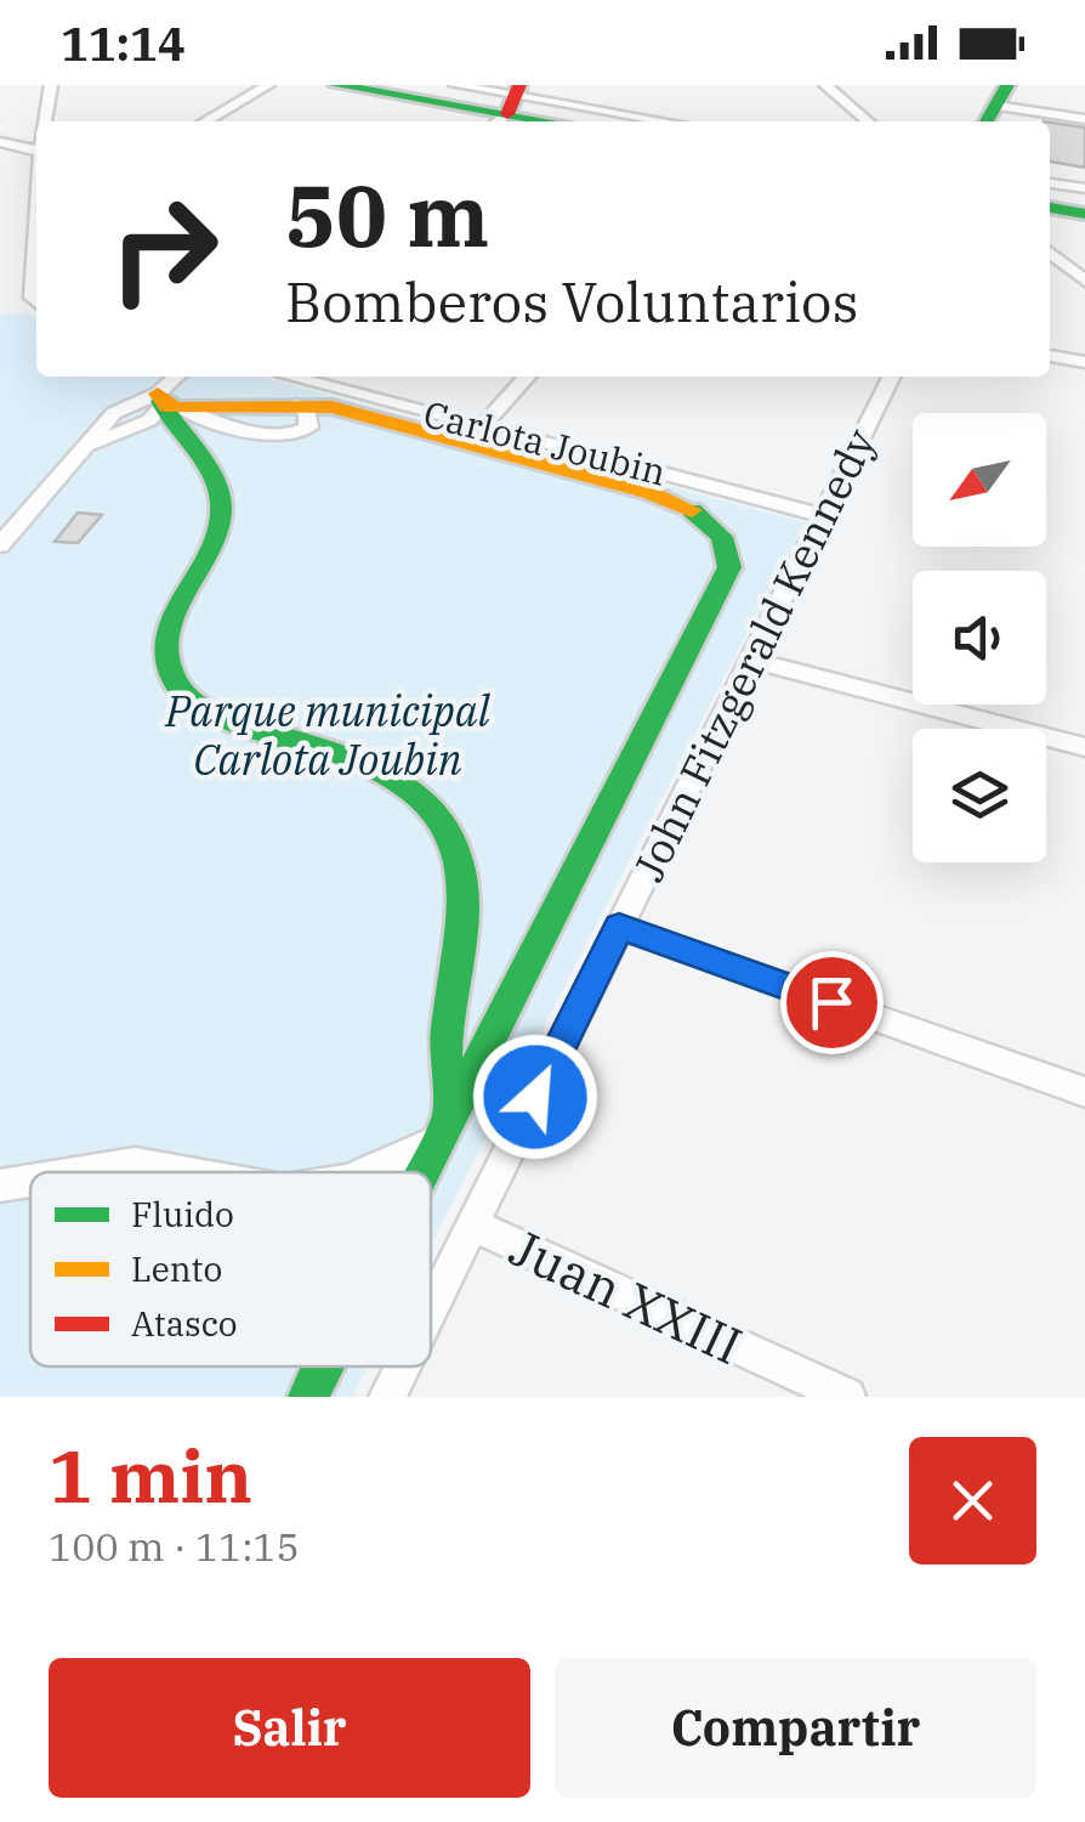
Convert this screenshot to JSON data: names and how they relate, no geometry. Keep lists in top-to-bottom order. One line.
{"streets":{"street":["Carlota Joubin","John Fitzgerald Kennedy","Juan XXIII"]},"crossings":[["Carlota Joubin","John Fitzgerald Kennedy"],["John Fitzgerald Kennedy","Juan XXIII"]],"parks":["Parque municipal Carlota Joubin"],"legend":["Fluido","Lento","Atasco"],"north":"bottom left","page":{"status":"11:14","turn":["50 m","Bomberos Voluntarios"],"heading":["1 min","100 m · 11:15"],"buttons":["Salir","Compartir"]}}
